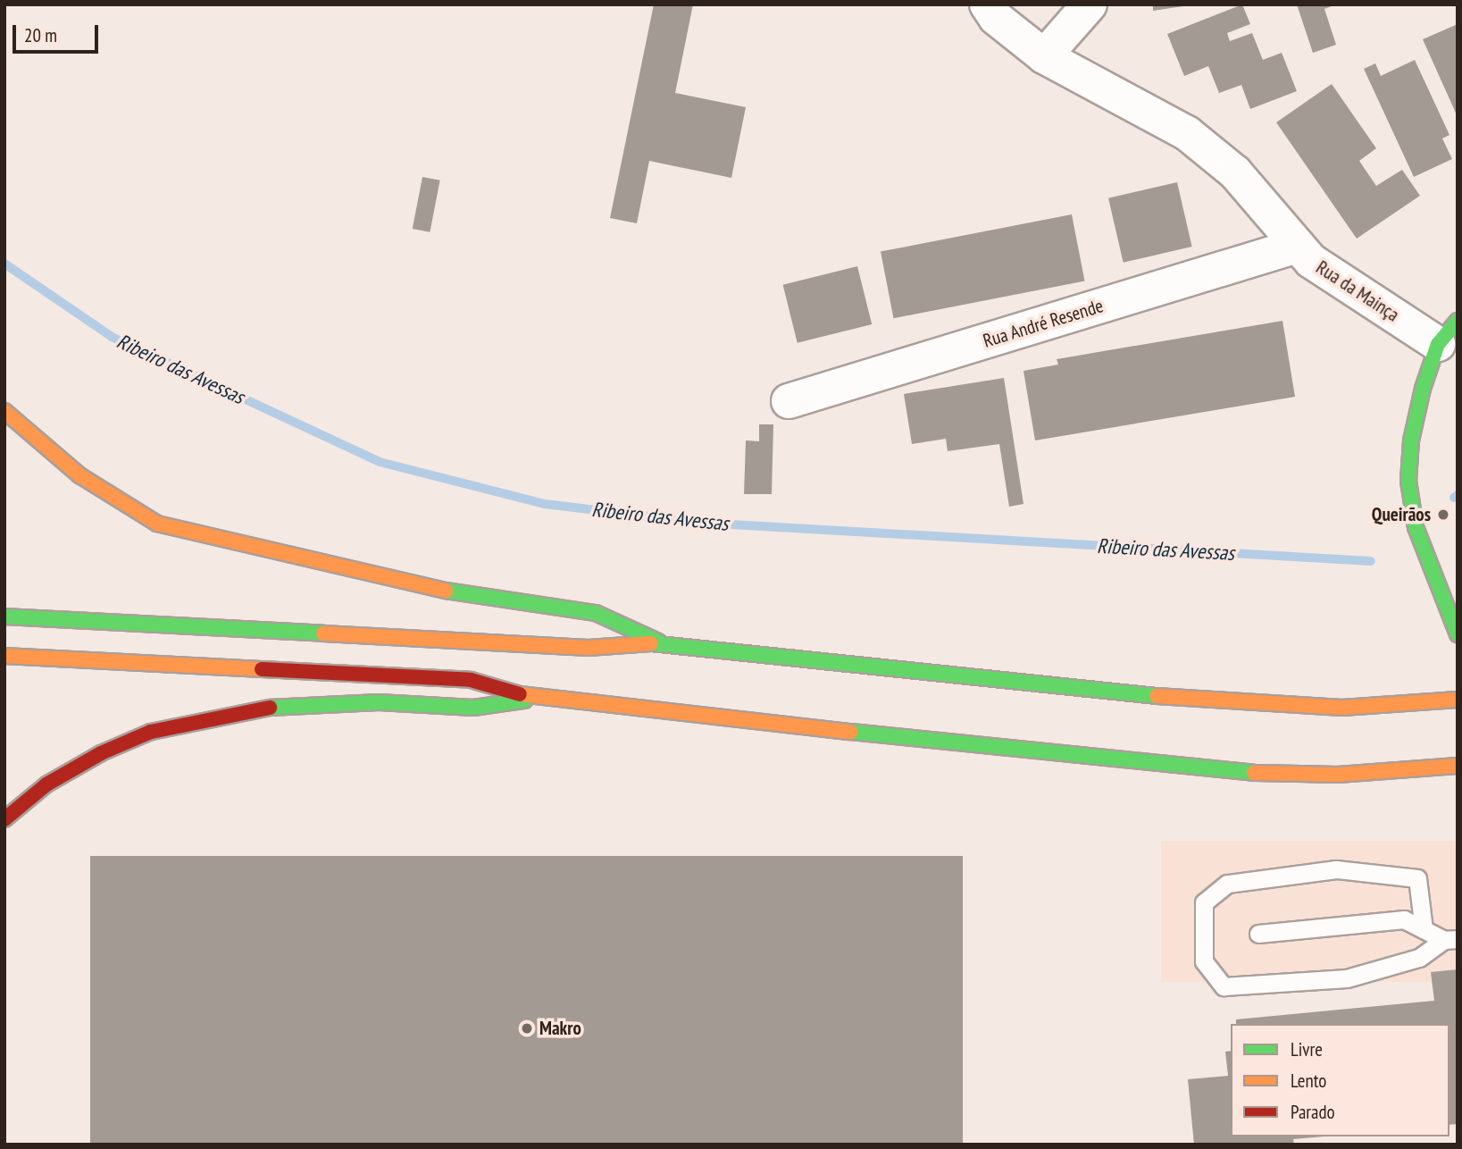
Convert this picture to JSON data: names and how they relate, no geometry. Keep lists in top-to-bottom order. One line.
{"streets":{"main road":["Rua da Mainça"],"street":["Rua André Resende"]},"crossings":[["Rua da Mainça","Rua André Resende"]],"water":["Ribeiro das Avessas"],"places":["Queirãos","Makro"],"legend":["Livre","Lento","Parado"],"scale_bar":"20 m"}
